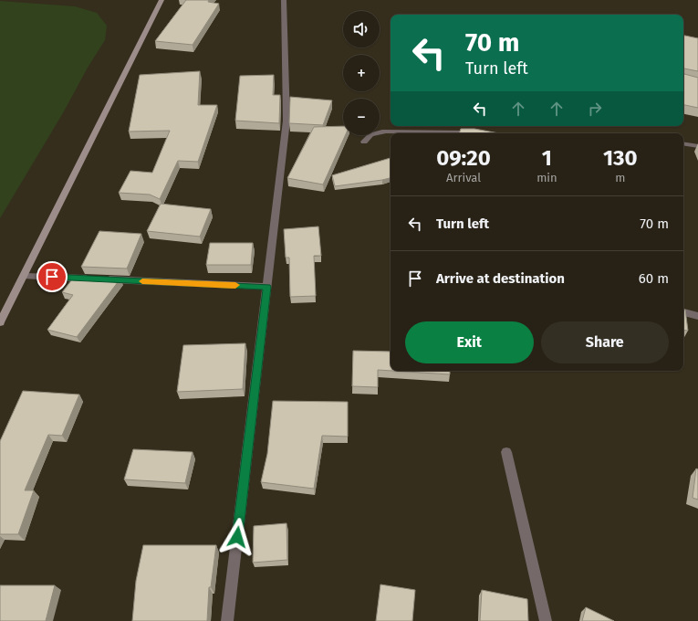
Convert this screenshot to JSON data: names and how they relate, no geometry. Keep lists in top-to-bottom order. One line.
{"page":{"map_buttons":["+","−"],"turn":["70 m","Turn left"],"eta":["09:20","Arrival","1","min","130","m"],"list":[{"name":"Turn left","value":"70 m"},{"name":"Arrive at destination","value":"60 m"}],"buttons":["Exit","Share"]}}
